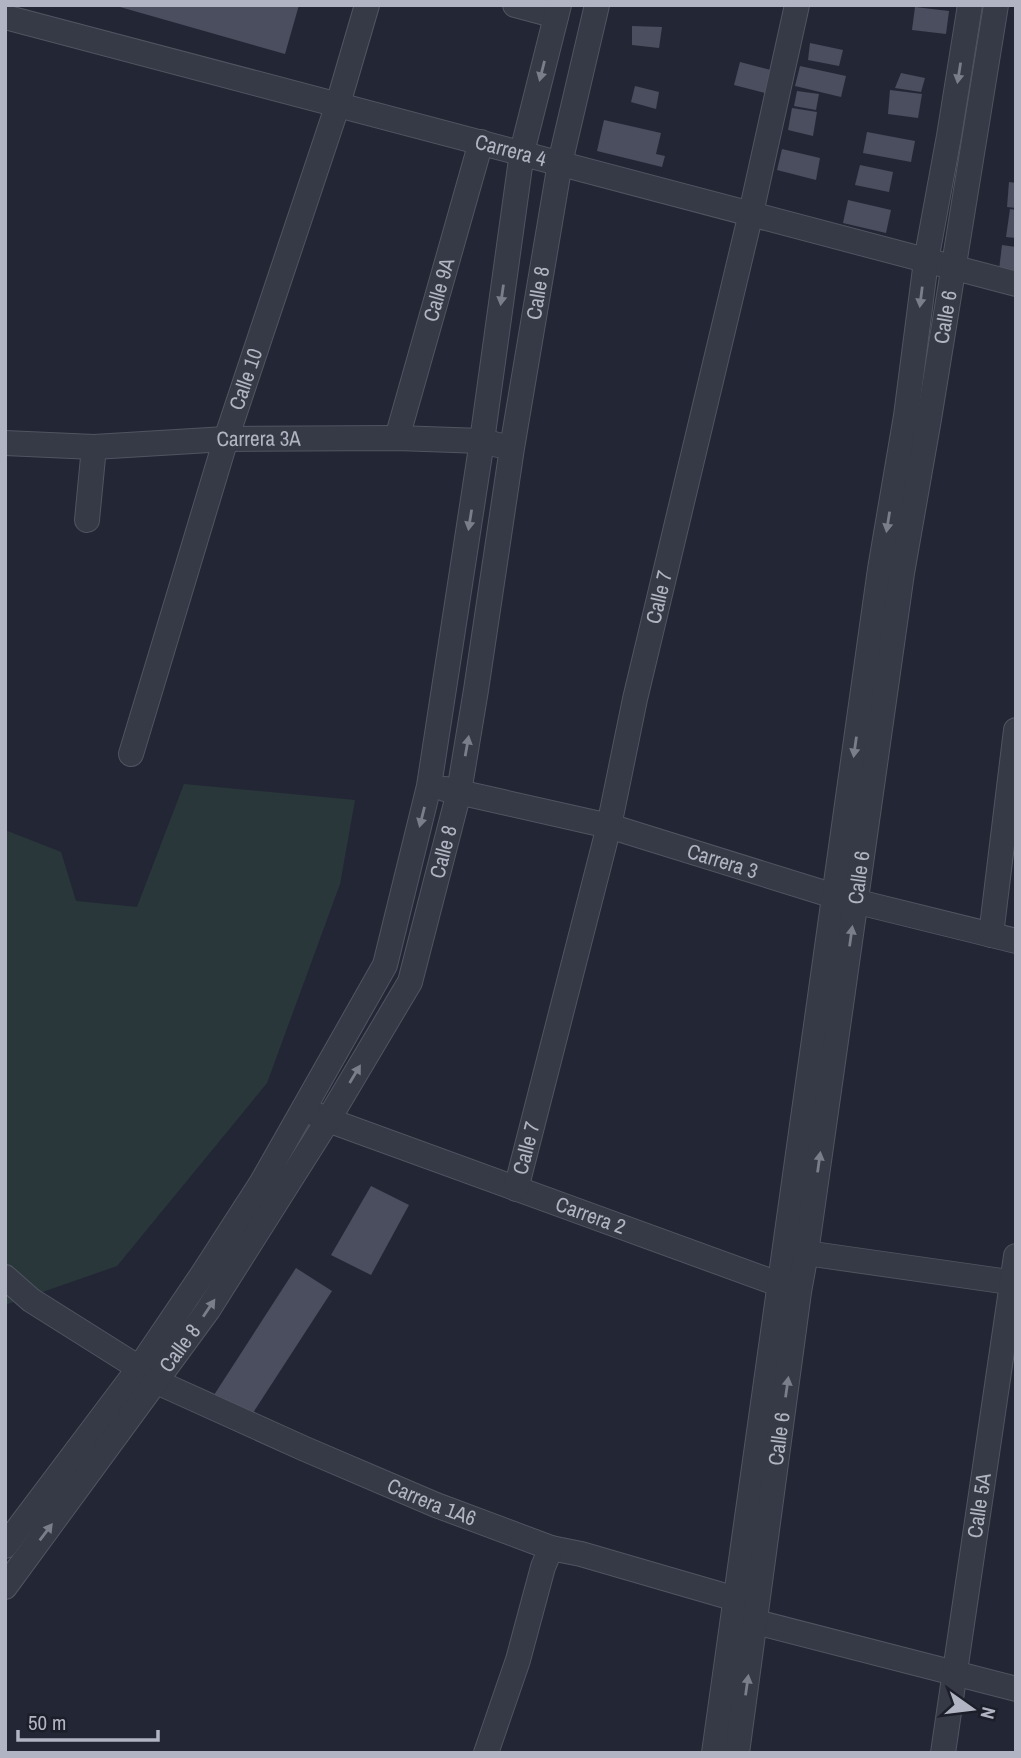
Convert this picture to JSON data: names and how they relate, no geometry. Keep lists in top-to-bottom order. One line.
{"streets":{"street":["Carrera 4","Calle 9A","Calle 8","Calle 6","Calle 10","Carrera 3A","Calle 7","Carrera 3","Carrera 2","Carrera 1A6","Calle 5A"]},"crossings":[["Carrera 4","Calle 9A"],["Carrera 4","Calle 8"],["Carrera 4","Calle 6"],["Carrera 4","Calle 10"],["Carrera 4","Calle 7"],["Calle 9A","Carrera 3A"],["Calle 8","Carrera 3A"],["Calle 8","Carrera 3"],["Calle 8","Carrera 2"],["Calle 8","Carrera 1A6"],["Calle 6","Carrera 3"],["Calle 6","Carrera 2"],["Calle 6","Carrera 1A6"],["Calle 10","Carrera 3A"],["Calle 7","Carrera 3"],["Calle 7","Carrera 2"],["Carrera 1A6","Calle 5A"]],"scale_bar":"50 m","north":"right"}
